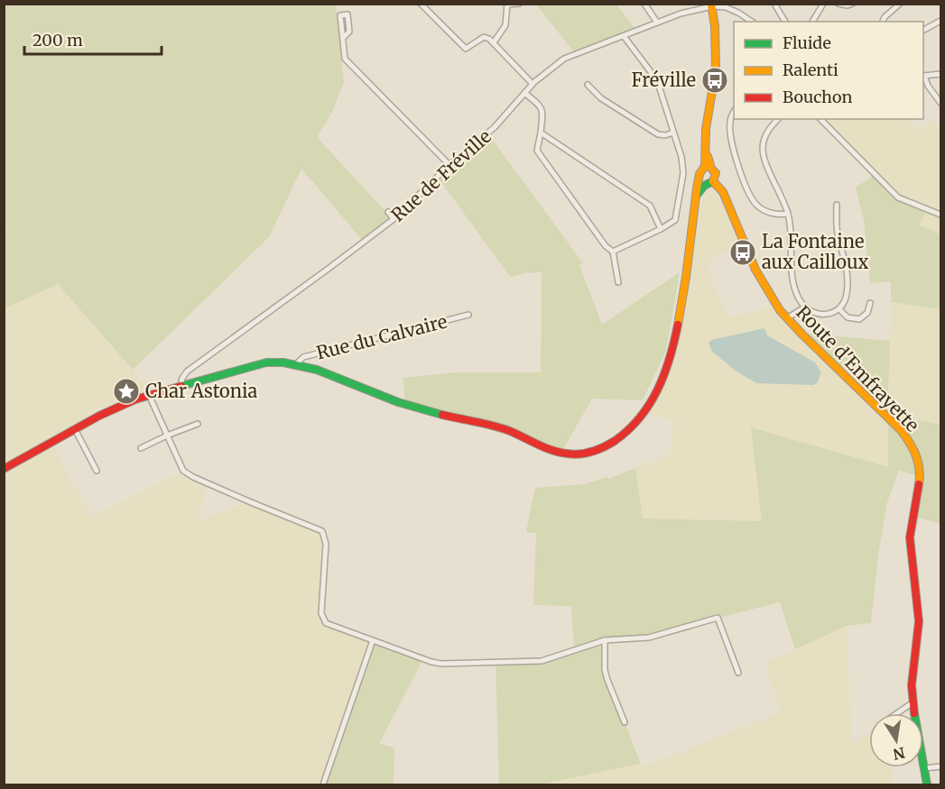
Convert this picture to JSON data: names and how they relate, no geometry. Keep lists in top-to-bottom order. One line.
{"streets":{"street":["Rue de Fréville","Rue du Calvaire","Route d'Emfrayette"]},"places":{"bus stop":["Fréville","La Fontaine aux Cailloux"],"place":["Char Astonia"]},"legend":["Fluide","Ralenti","Bouchon"],"scale_bar":"200 m","north":"bottom"}
